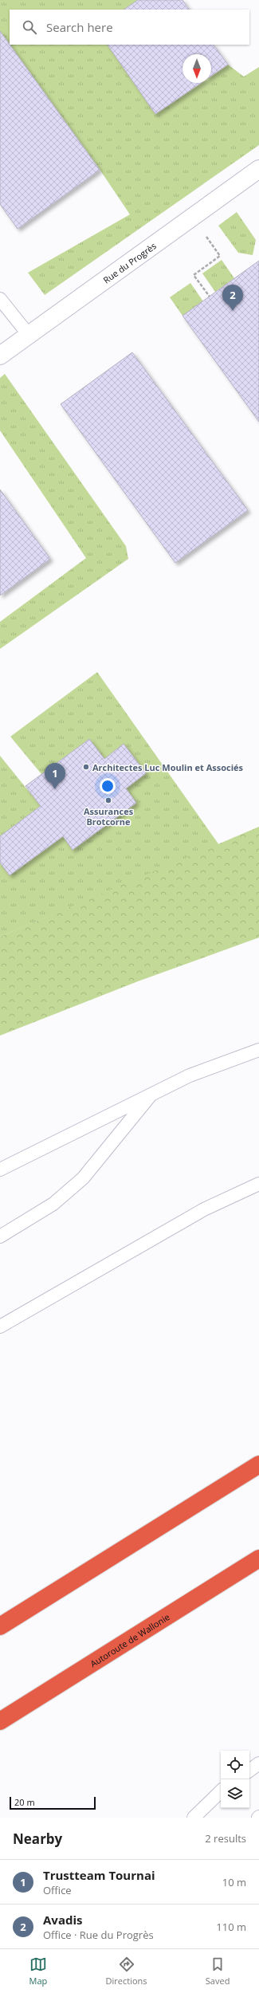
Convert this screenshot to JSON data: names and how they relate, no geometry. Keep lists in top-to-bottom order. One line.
{"streets":{"highway":["Autoroute de Wallonie"],"street":["Rue du Progrès"]},"places":["Architectes Luc Moulin et Associés","Assurances Brotcorne"],"scale_bar":"20 m","north":"bottom","page":{"search":"Search here","pins":["2","1"],"scale":"20 m","heading":["Nearby","2 results"],"list":[{"mark":"1","name":"Trustteam Tournai","note":"Office","value":"10 m"},{"mark":"2","name":"Avadis","note":"Office · Rue du Progrès","value":"110 m"}],"nav":["Map","Directions","Saved"]}}
